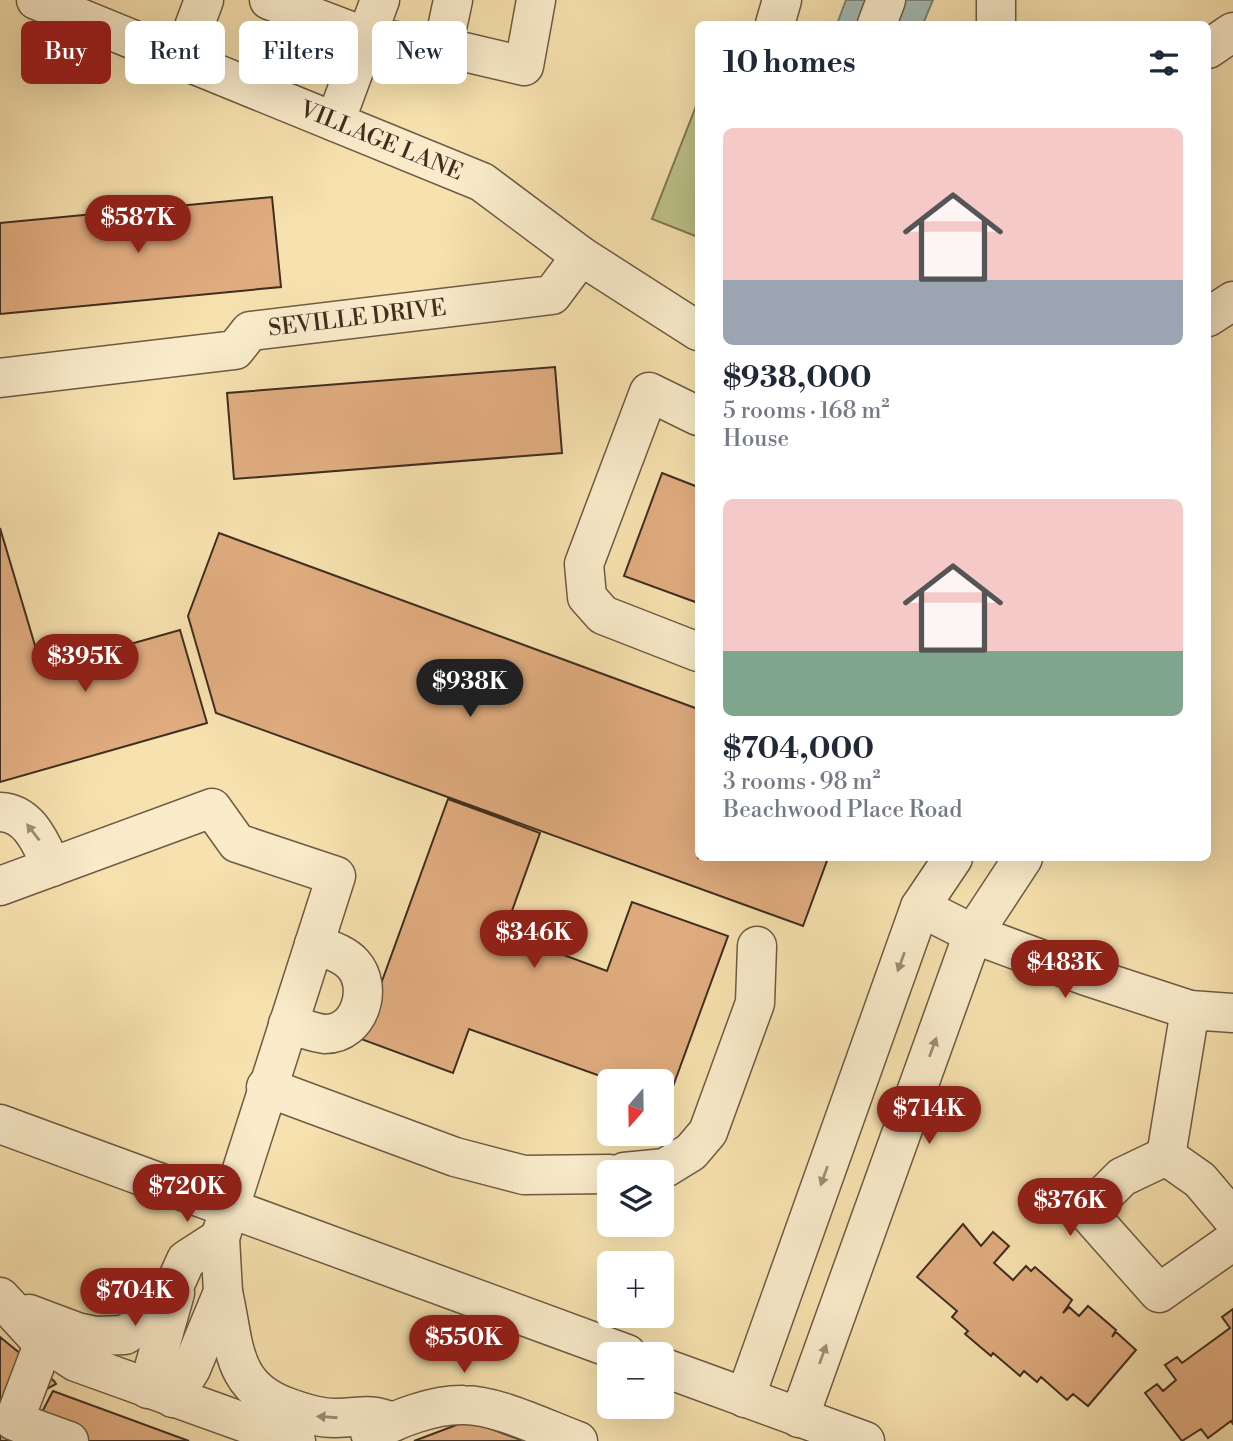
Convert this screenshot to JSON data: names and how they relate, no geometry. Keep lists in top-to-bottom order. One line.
{"streets":{"street":["VILLAGE LANE","SEVILLE DRIVE"]},"crossings":[["VILLAGE LANE","SEVILLE DRIVE"]],"north":"bottom","page":{"chip":["Buy","Rent","Filters","New"],"heading":"10 homes","list":[{"name":"$938,000","note":"5 rooms · 168 m² · House"},{"name":"$704,000","note":"3 rooms · 98 m² · Beachwood Place Road"}],"price":["$587K","$395K","$938K","$346K","$483K","$714K","$720K","$376K","$704K","$550K"],"map_buttons":["+","−"]}}
